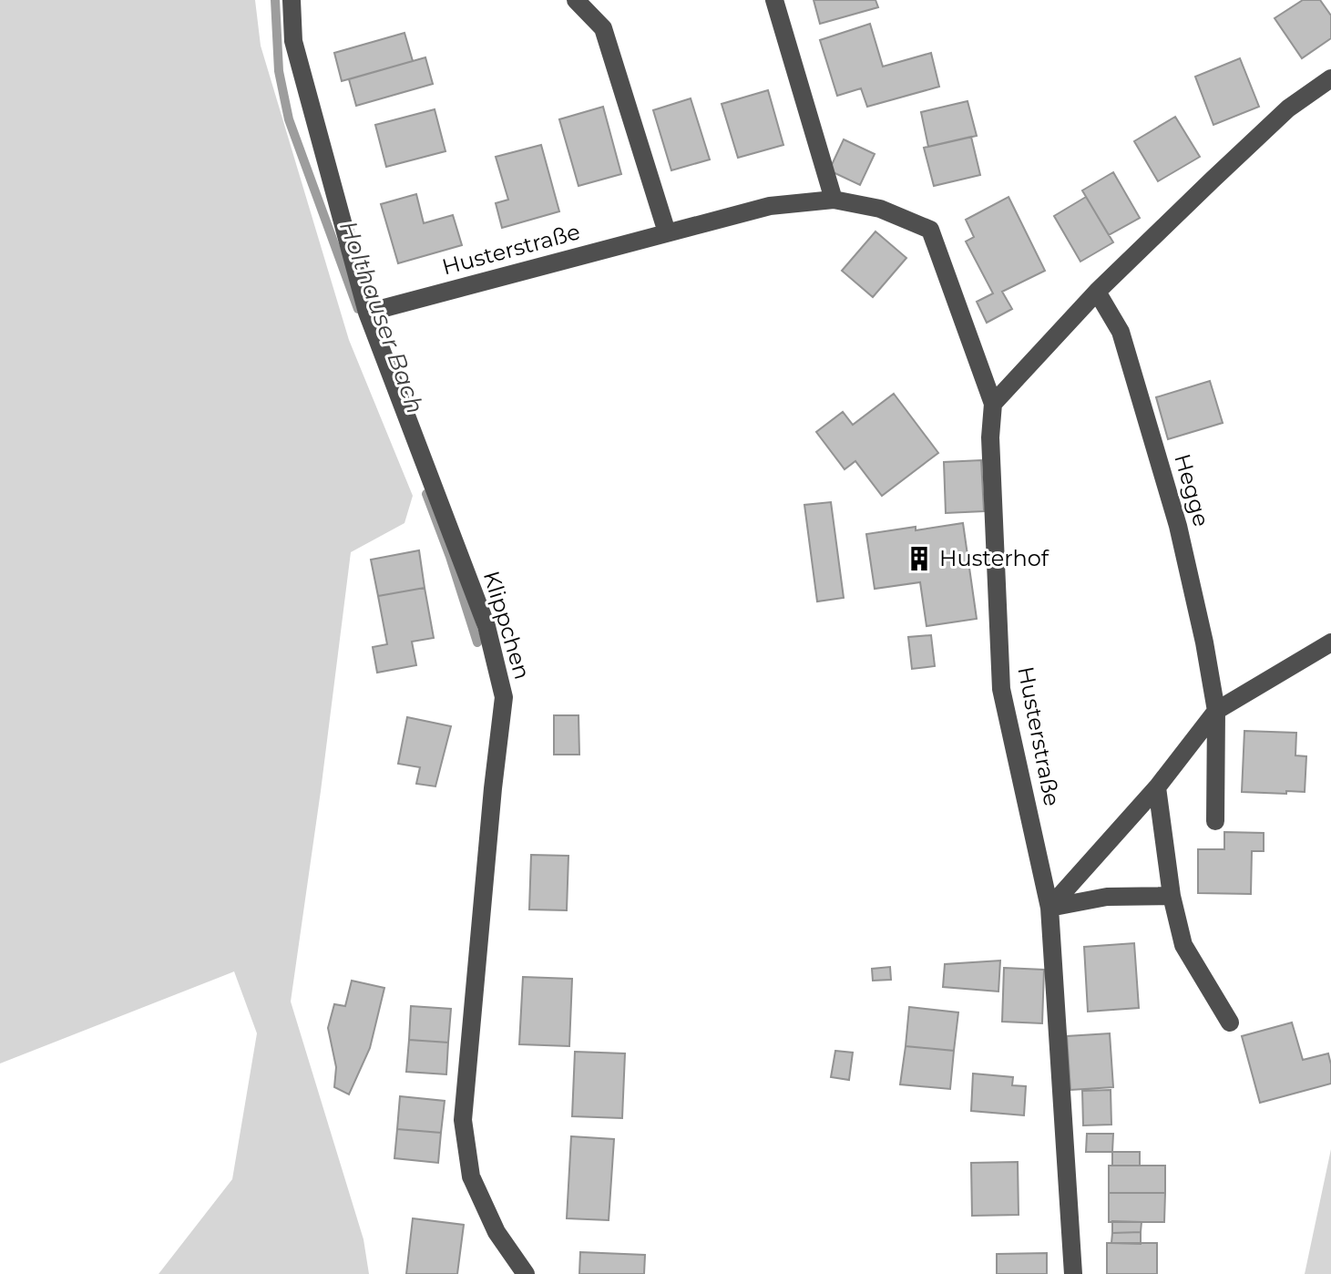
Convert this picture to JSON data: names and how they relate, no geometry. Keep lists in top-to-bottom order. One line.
{"streets":{"street":["Husterstraße","Hegge","Klippchen"]},"crossings":[["Husterstraße","Klippchen"]],"water":["Holthauser Bach"],"places":{"building":["Husterhof"]}}
